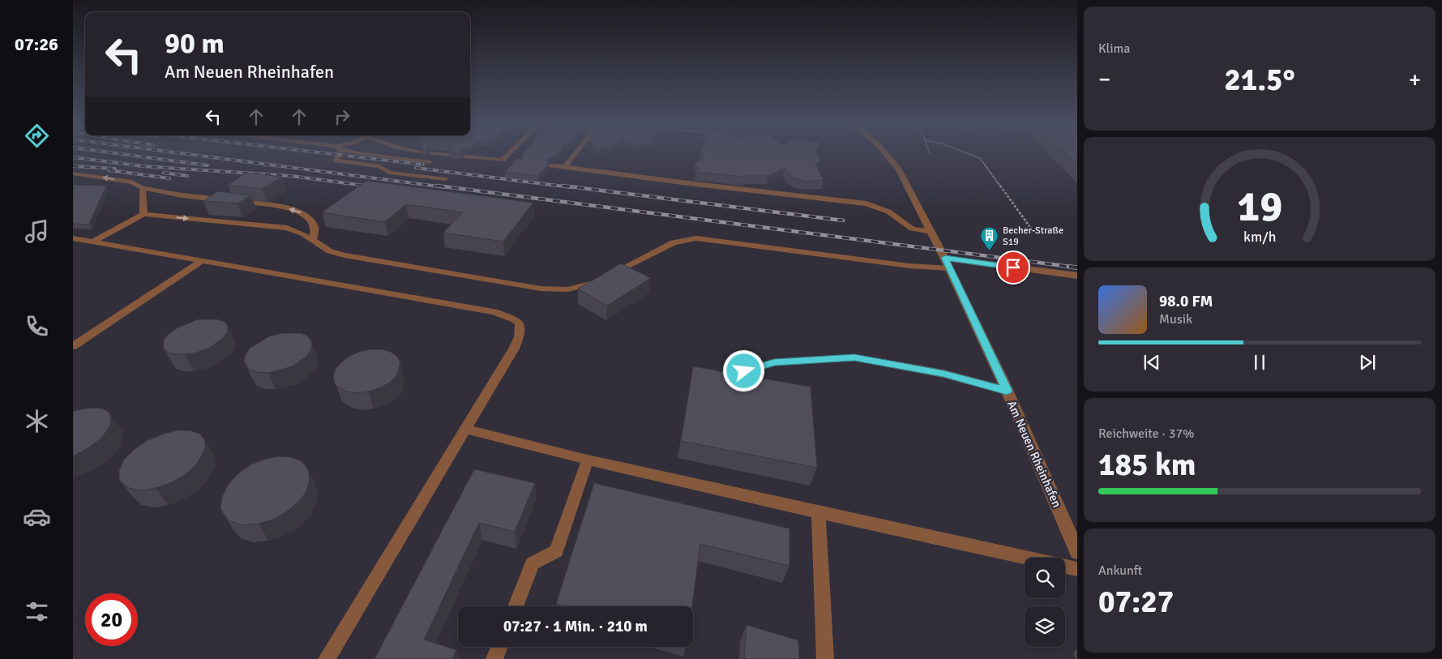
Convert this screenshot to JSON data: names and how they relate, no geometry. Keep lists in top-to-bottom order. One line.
{"streets":{"street":["Am Neuen Rheinhafen"]},"places":{"building":["Becher-Straße S19"]},"page":{"tabs":"07:26","tile":["Klima",["Reichweite · 37%","185 km"],["Ankunft","07:27"]],"turn":["90 m","Am Neuen Rheinhafen"],"heat":["−","21.5°","+"],"song":["98.0 FM","Musik"],"limit":"20","trip":"07:27 · 1 Min. · 210 m","gauge":["19","km/h"]}}
